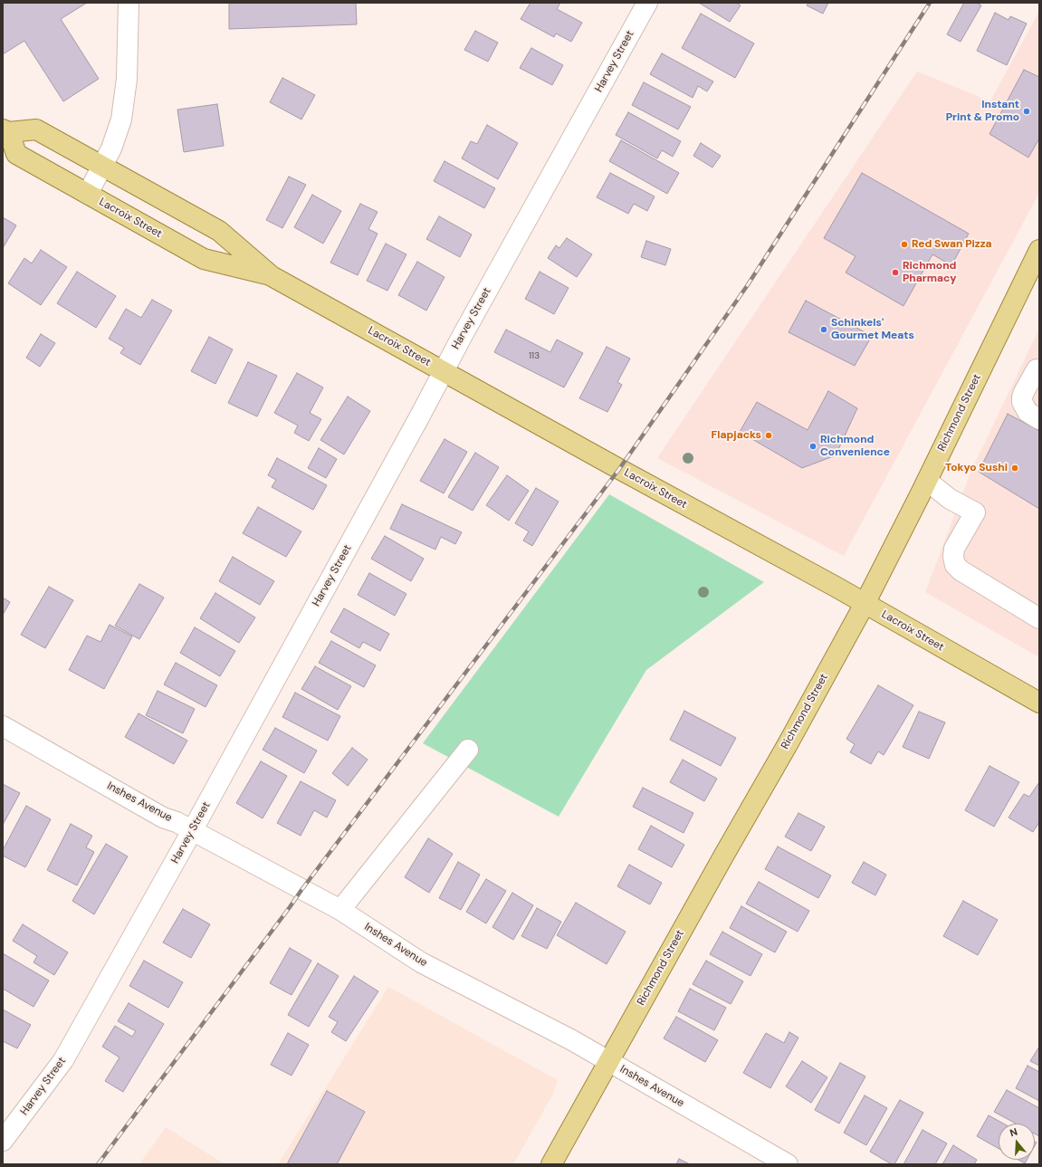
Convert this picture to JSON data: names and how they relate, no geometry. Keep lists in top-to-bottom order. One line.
{"streets":{"main road":["Lacroix Street","Richmond Street"],"street":["Harvey Street","Inshes Avenue"]},"crossings":[["Harvey Street","Lacroix Street"],["Harvey Street","Inshes Avenue"],["Lacroix Street","Richmond Street"],["Richmond Street","Inshes Avenue"]],"places":["Instant Print & Promo","Red Swan Pizza","Richmond Pharmacy","Schinkels' Gourmet Meats","Flapjacks","Richmond Convenience","Tokyo Sushi"],"house_numbers":["113"],"north":"top"}
